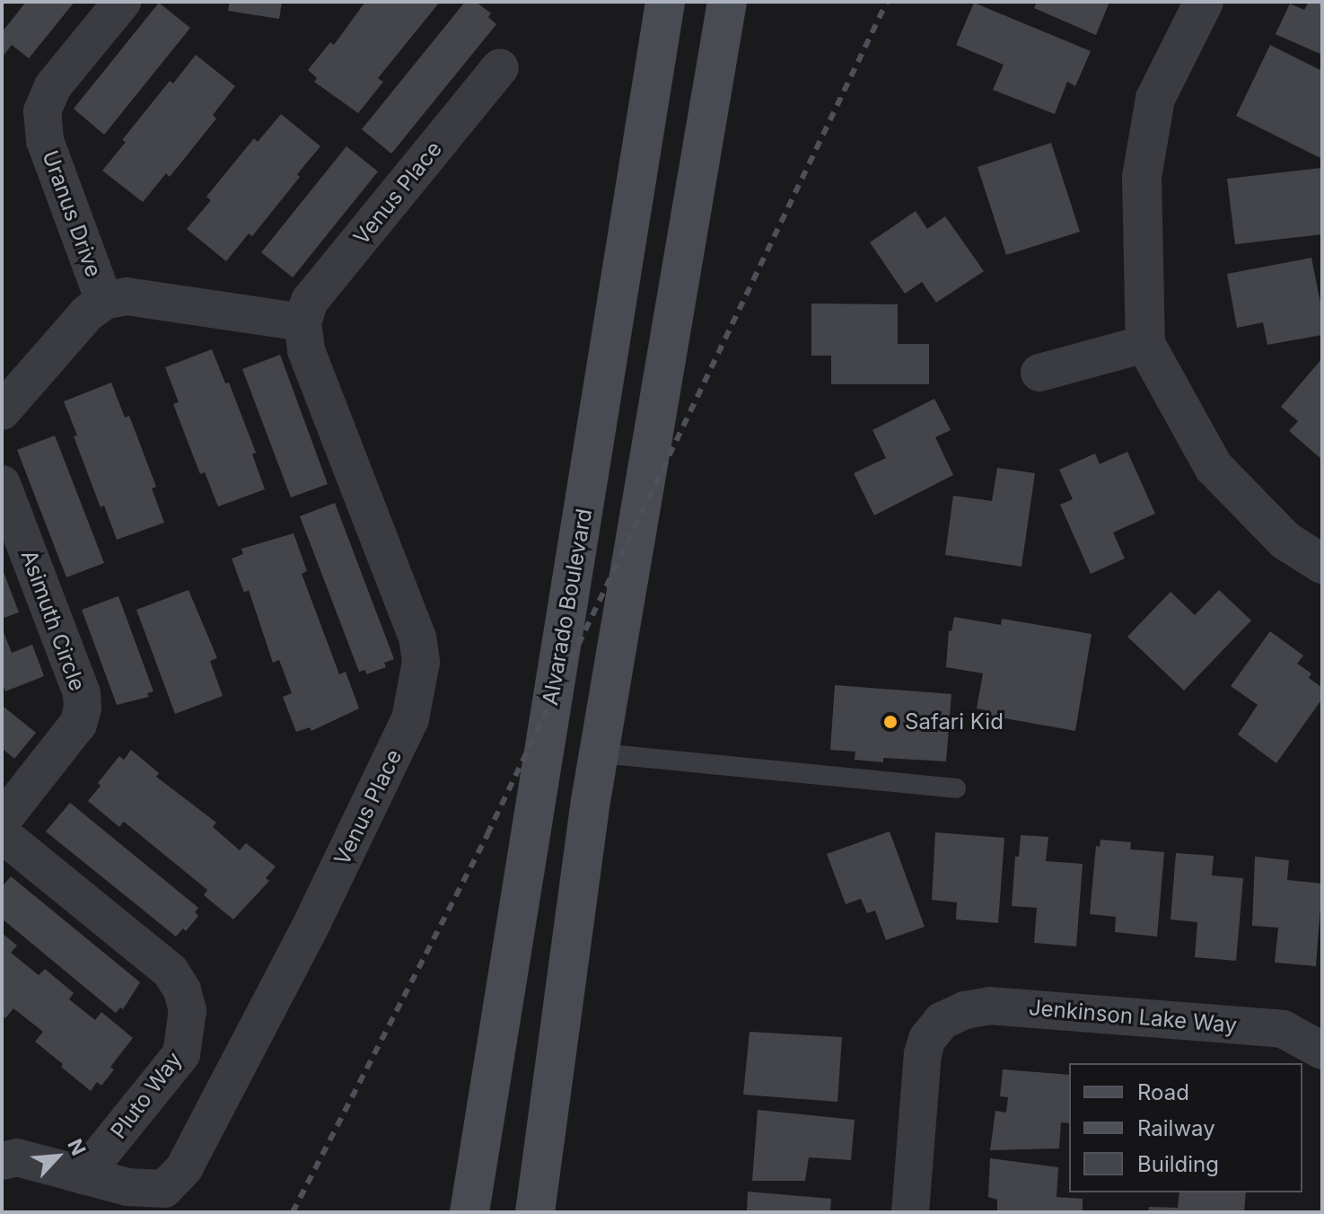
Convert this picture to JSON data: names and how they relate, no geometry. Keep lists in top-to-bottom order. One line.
{"streets":{"main road":["Alvarado Boulevard"],"street":["Venus Place","Uranus Drive","Asimuth Circle","Jenkinson Lake Way","Pluto Way"]},"crossings":[["Venus Place","Pluto Way"]],"places":["Safari Kid"],"legend":["Road","Railway","Building"],"north":"top right"}
